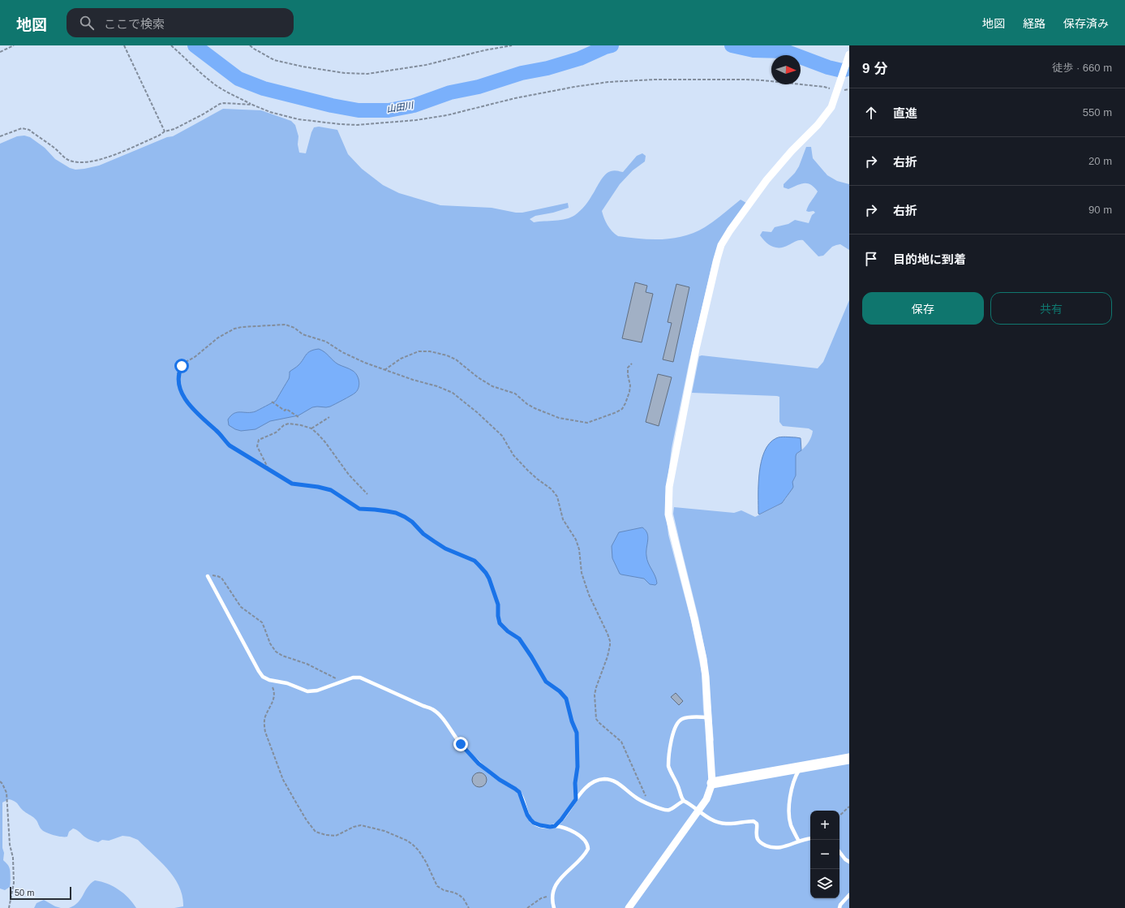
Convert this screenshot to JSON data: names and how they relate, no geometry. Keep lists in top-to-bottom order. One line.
{"water":["山田川"],"scale_bar":"50 m","north":"right","page":{"header":"地図","search":"ここで検索","nav":["地図","経路","保存済み"],"heading":["9 分","徒歩 · 660 m"],"list":[["直進","550 m"],["右折","20 m"],["右折","90 m"],"目的地に到着"],"buttons":["保存","共有"],"map_buttons":["+","−"],"scale":"50 m"}}
